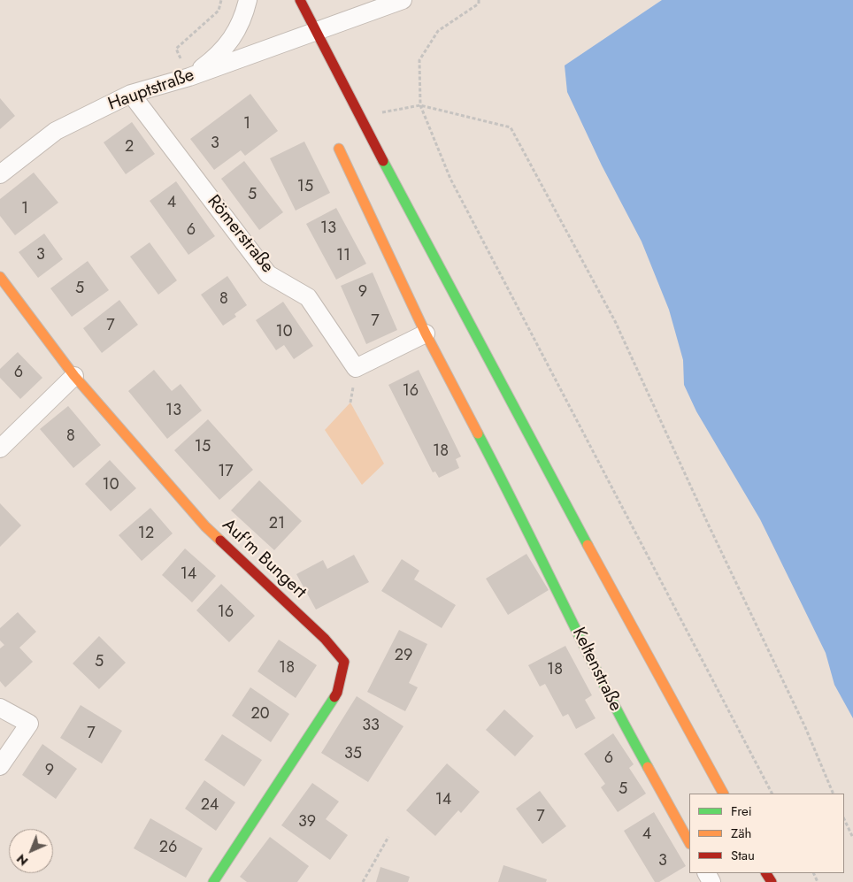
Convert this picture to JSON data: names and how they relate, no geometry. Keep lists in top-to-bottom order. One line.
{"streets":{"street":["Hauptstraße","Römerstraße","Auf'm Bungert","Keltenstraße"]},"crossings":[["Hauptstraße","Römerstraße"],["Römerstraße","Keltenstraße"]],"house_numbers":["1","3","2","15","5","4","1","13","6","3","11","5","9","8","7","7","10","6","16","13","8","15","18","17","10","21","12","14","16","29","5","18","18","20","33","7","35","6","9","5","14","24","7","39","4","26","3"],"legend":["Frei","Zäh","Stau"],"north":"bottom left"}
